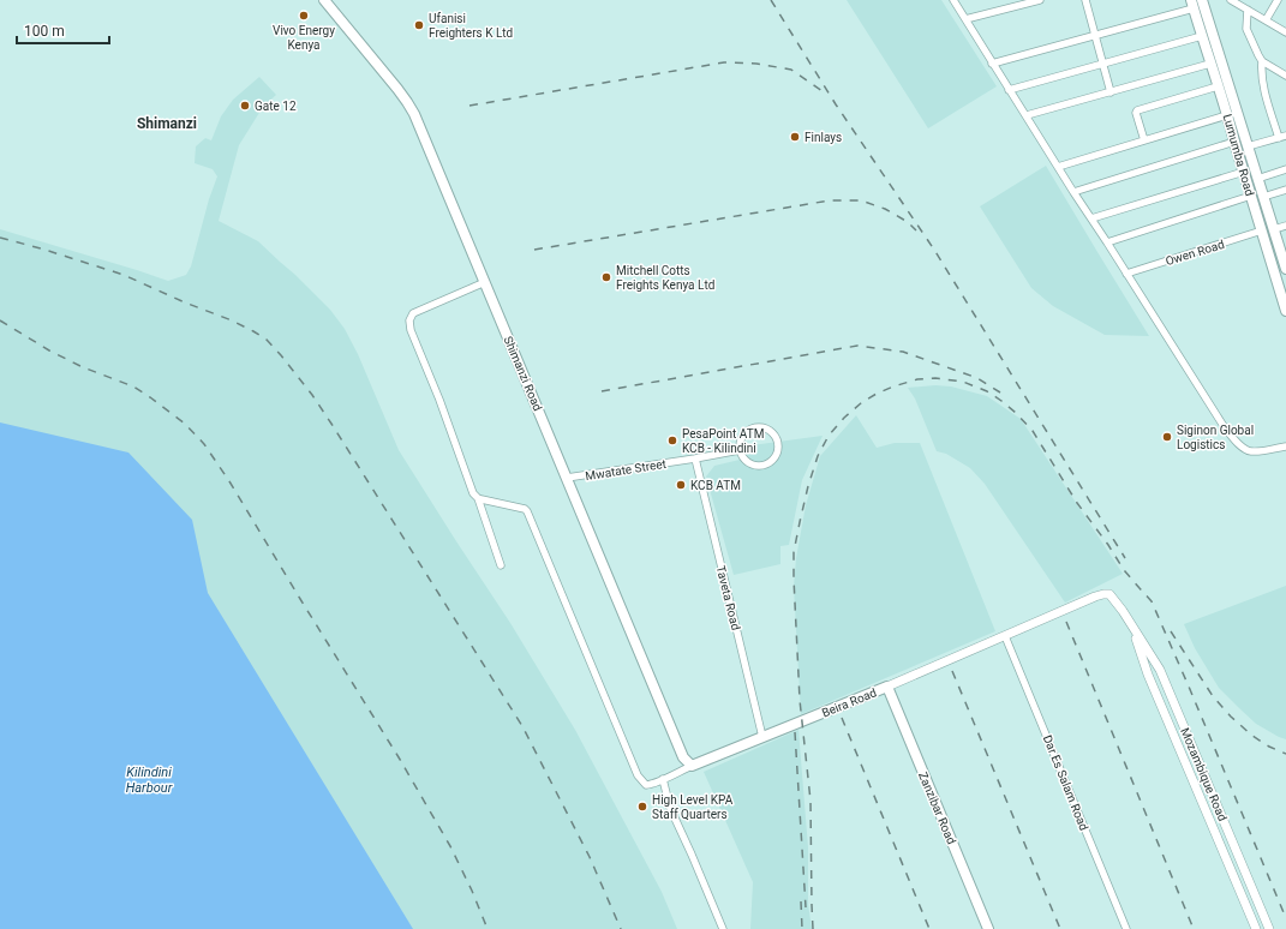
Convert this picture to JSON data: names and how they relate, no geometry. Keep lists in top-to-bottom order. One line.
{"streets":{"main road":["Lumumba Road","Shimanzi Road","Beira Road","Zanzibar Road"],"street":["Owen Road","Mwatate Street","Taveta Road","Mozambique Road","Dar Es Salam Road"]},"crossings":[["Lumumba Road","Owen Road"],["Shimanzi Road","Mwatate Street"],["Shimanzi Road","Beira Road"],["Mwatate Street","Taveta Road"],["Taveta Road","Beira Road"],["Beira Road","Mozambique Road"],["Beira Road","Dar Es Salam Road"],["Beira Road","Zanzibar Road"],["Mozambique Road","Dar Es Salam Road"]],"districts":["Shimanzi"],"water":["Kilindini Harbour"],"places":["Vivo Energy Kenya","Ufanisi Freighters K Ltd","Gate 12","Finlays","Mitchell Cotts Freights Kenya Ltd","Siginon Global Logistics","PesaPoint ATM KCB - Kilindini","KCB ATM","High Level KPA Staff Quarters"],"scale_bar":"100 m"}
